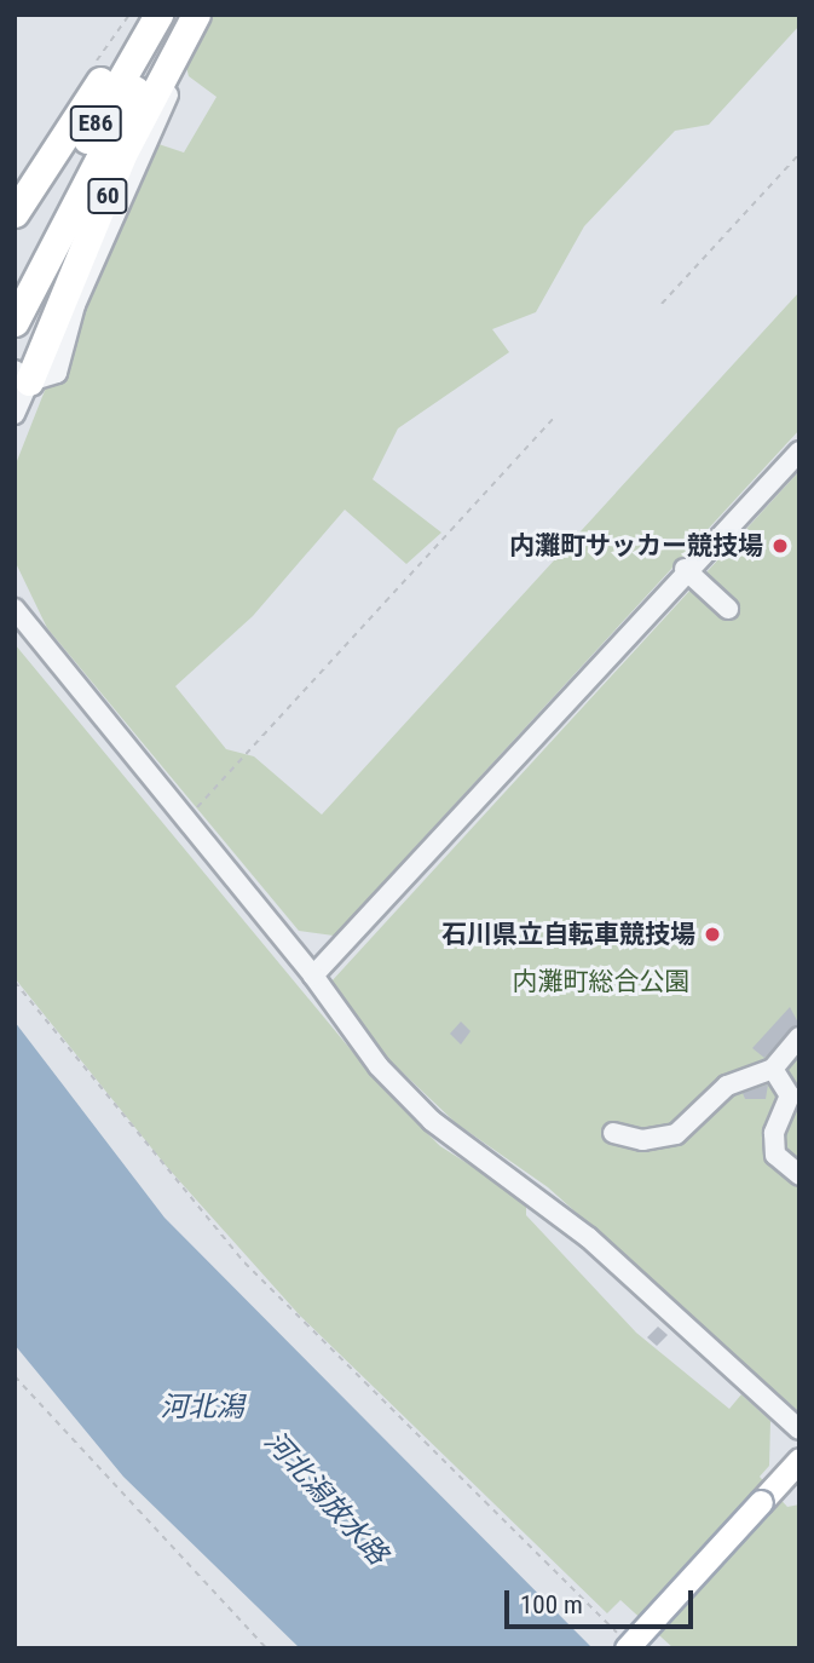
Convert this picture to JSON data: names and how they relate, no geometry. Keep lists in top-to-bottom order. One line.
{"streets":{"highway":["E86","60"]},"water":["河北潟","河北潟放水路"],"parks":["内灘町総合公園"],"places":["内灘町サッカー競技場","石川県立自転車競技場"],"scale_bar":"100 m"}
